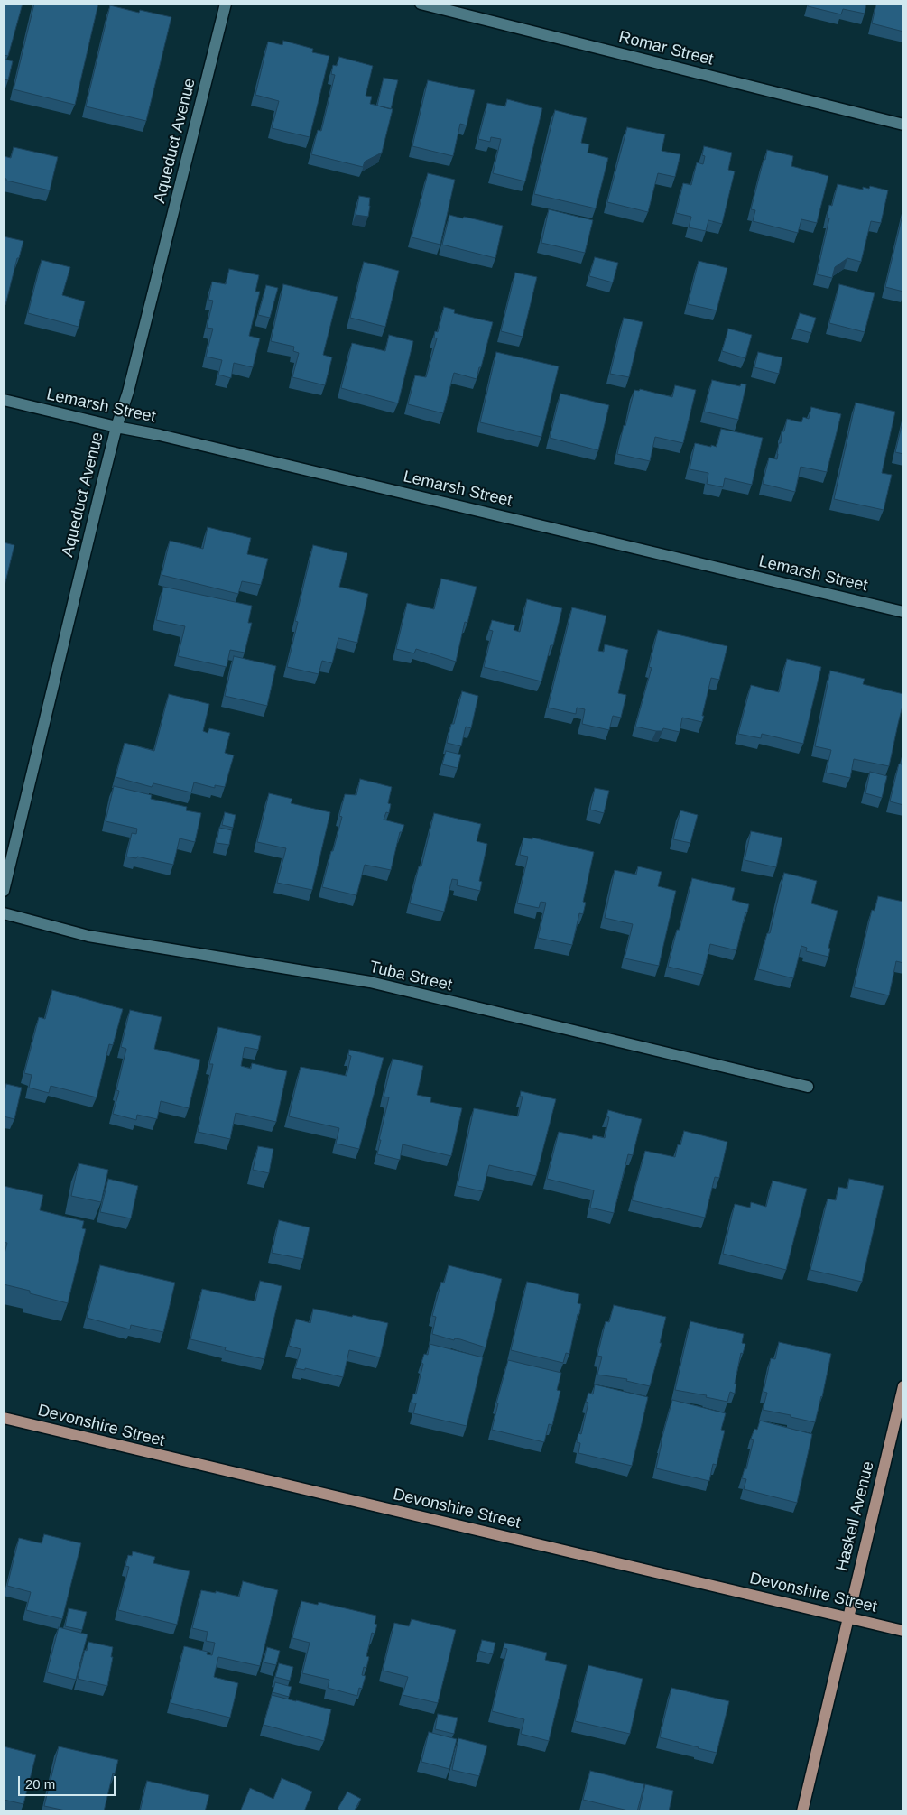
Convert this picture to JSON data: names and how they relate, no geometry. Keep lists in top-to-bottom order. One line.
{"streets":{"main road":["Devonshire Street","Haskell Avenue"],"street":["Romar Street","Aqueduct Avenue","Lemarsh Street","Tuba Street"]},"crossings":[["Aqueduct Avenue","Lemarsh Street"],["Devonshire Street","Haskell Avenue"]],"scale_bar":"20 m"}
